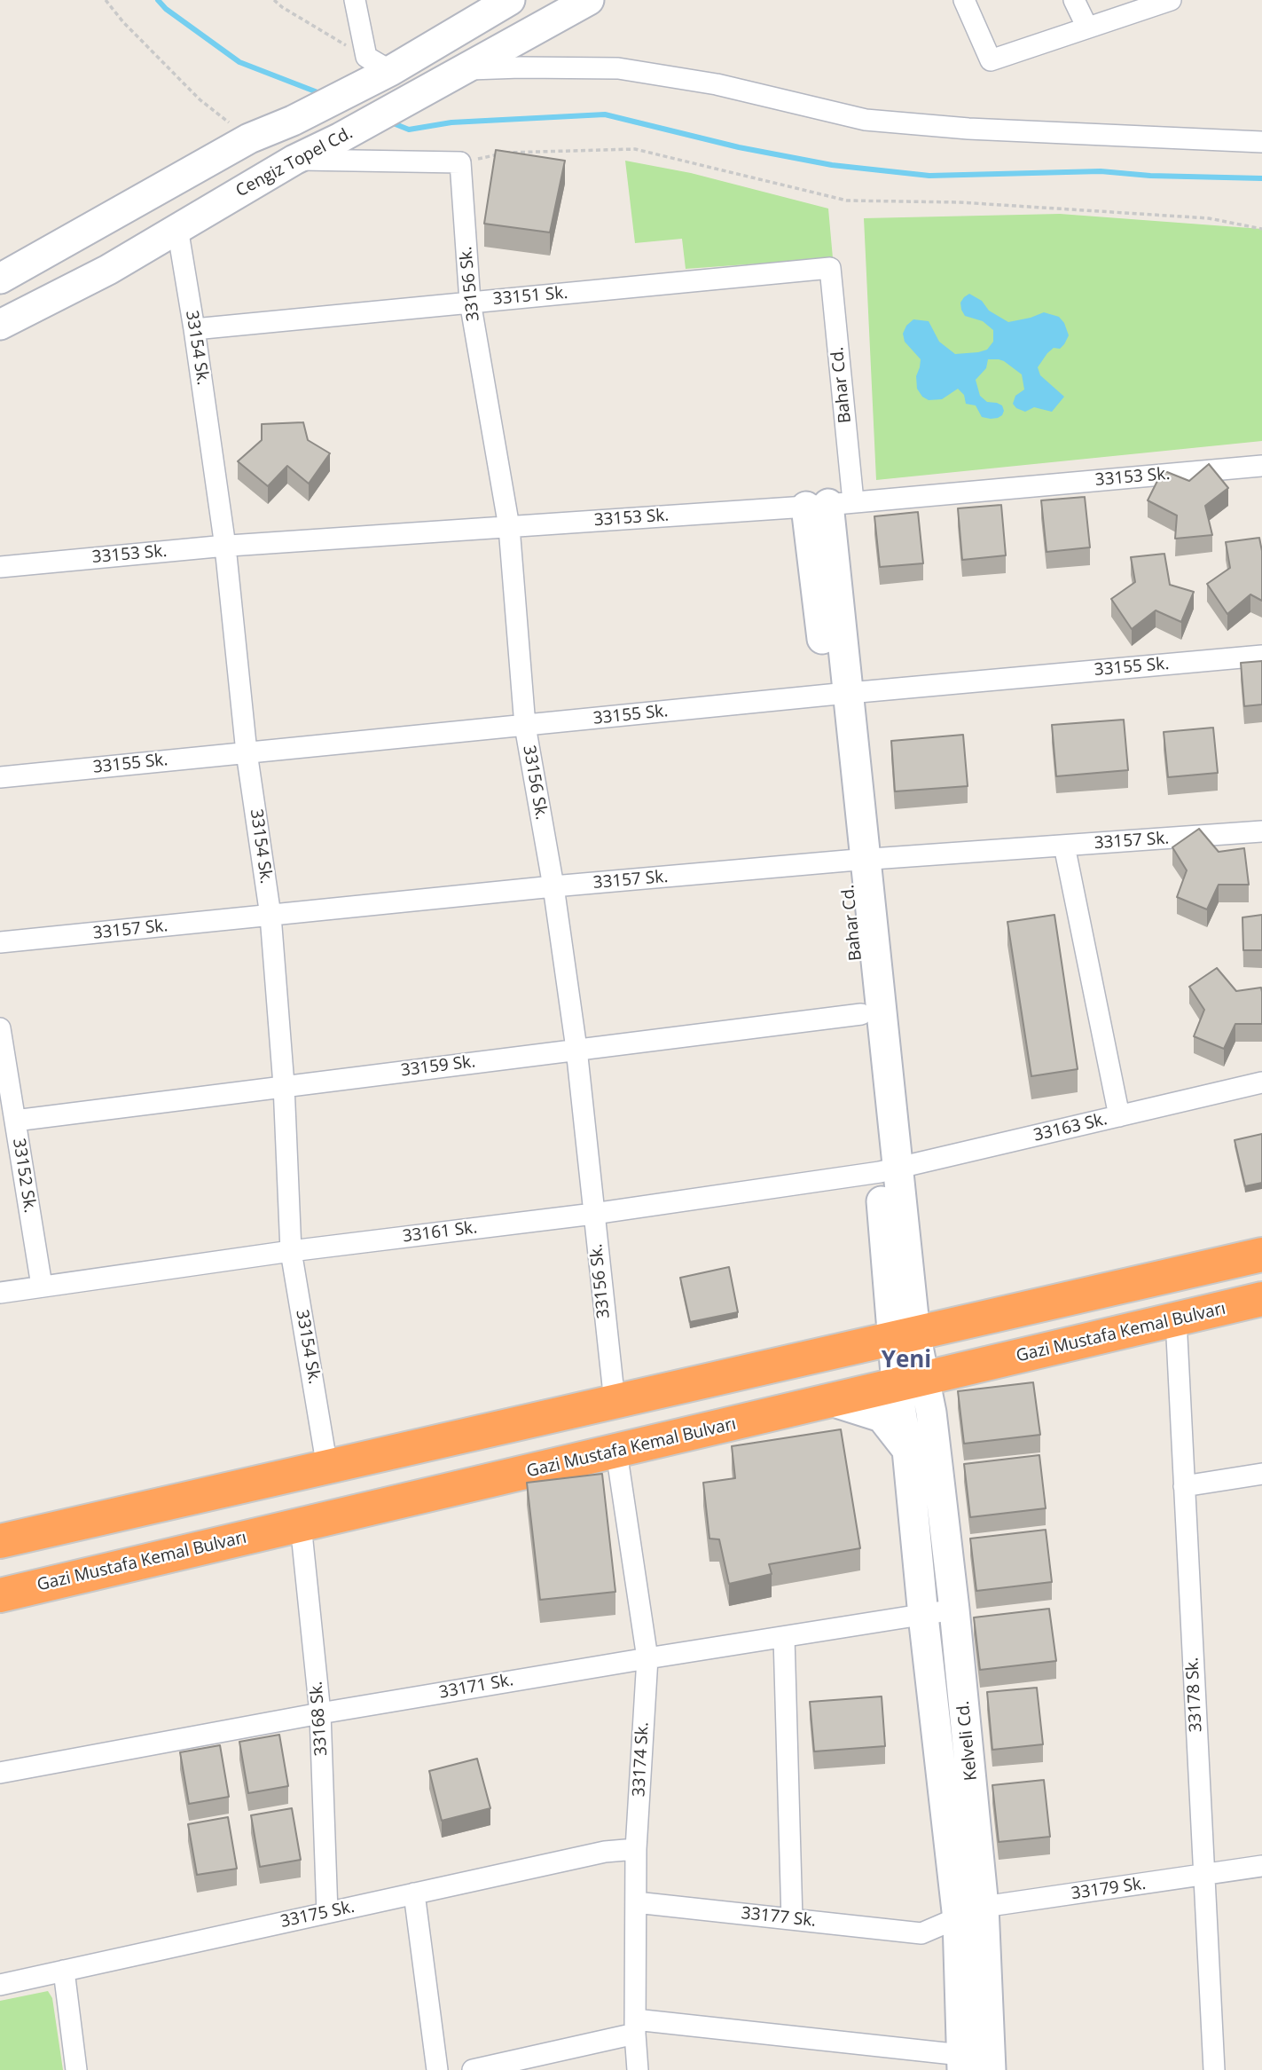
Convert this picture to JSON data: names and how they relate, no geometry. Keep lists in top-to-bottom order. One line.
{"streets":{"highway":["Gazi Mustafa Kemal Bulvarı"],"street":["Cengiz Topel Cd.","33156 Sk.","33151 Sk.","33154 Sk.","Bahar Cd.","33153 Sk.","33155 Sk.","33157 Sk.","33159 Sk.","33163 Sk.","33152 Sk.","33161 Sk.","33171 Sk.","33178 Sk.","33168 Sk.","Kelveli Cd.","33174 Sk.","33179 Sk.","33175 Sk.","33177 Sk."]},"crossings":[["Cengiz Topel Cd.","33154 Sk."],["33156 Sk.","33151 Sk."],["33156 Sk.","33153 Sk."],["33156 Sk.","33155 Sk."],["33156 Sk.","33157 Sk."],["33156 Sk.","33159 Sk."],["33156 Sk.","33161 Sk."],["33151 Sk.","33154 Sk."],["33151 Sk.","Bahar Cd."],["33154 Sk.","33153 Sk."],["33154 Sk.","33155 Sk."],["33154 Sk.","33157 Sk."],["33154 Sk.","33159 Sk."],["33154 Sk.","33161 Sk."],["Bahar Cd.","33153 Sk."],["Bahar Cd.","33155 Sk."],["Bahar Cd.","33157 Sk."],["Bahar Cd.","33159 Sk."],["Bahar Cd.","33163 Sk."],["Bahar Cd.","33161 Sk."],["Bahar Cd.","Kelveli Cd."],["33159 Sk.","33152 Sk."],["33163 Sk.","33161 Sk."],["33152 Sk.","33161 Sk."],["Gazi Mustafa Kemal Bulvarı","33178 Sk."],["Gazi Mustafa Kemal Bulvarı","33168 Sk."],["Gazi Mustafa Kemal Bulvarı","Kelveli Cd."],["Gazi Mustafa Kemal Bulvarı","33174 Sk."],["33171 Sk.","33168 Sk."],["33171 Sk.","Kelveli Cd."],["33171 Sk.","33174 Sk."],["33178 Sk.","33179 Sk."],["33168 Sk.","33175 Sk."],["Kelveli Cd.","33179 Sk."],["33174 Sk.","33175 Sk."],["33174 Sk.","33177 Sk."],["33179 Sk.","33177 Sk."]],"districts":["Yeni"]}
